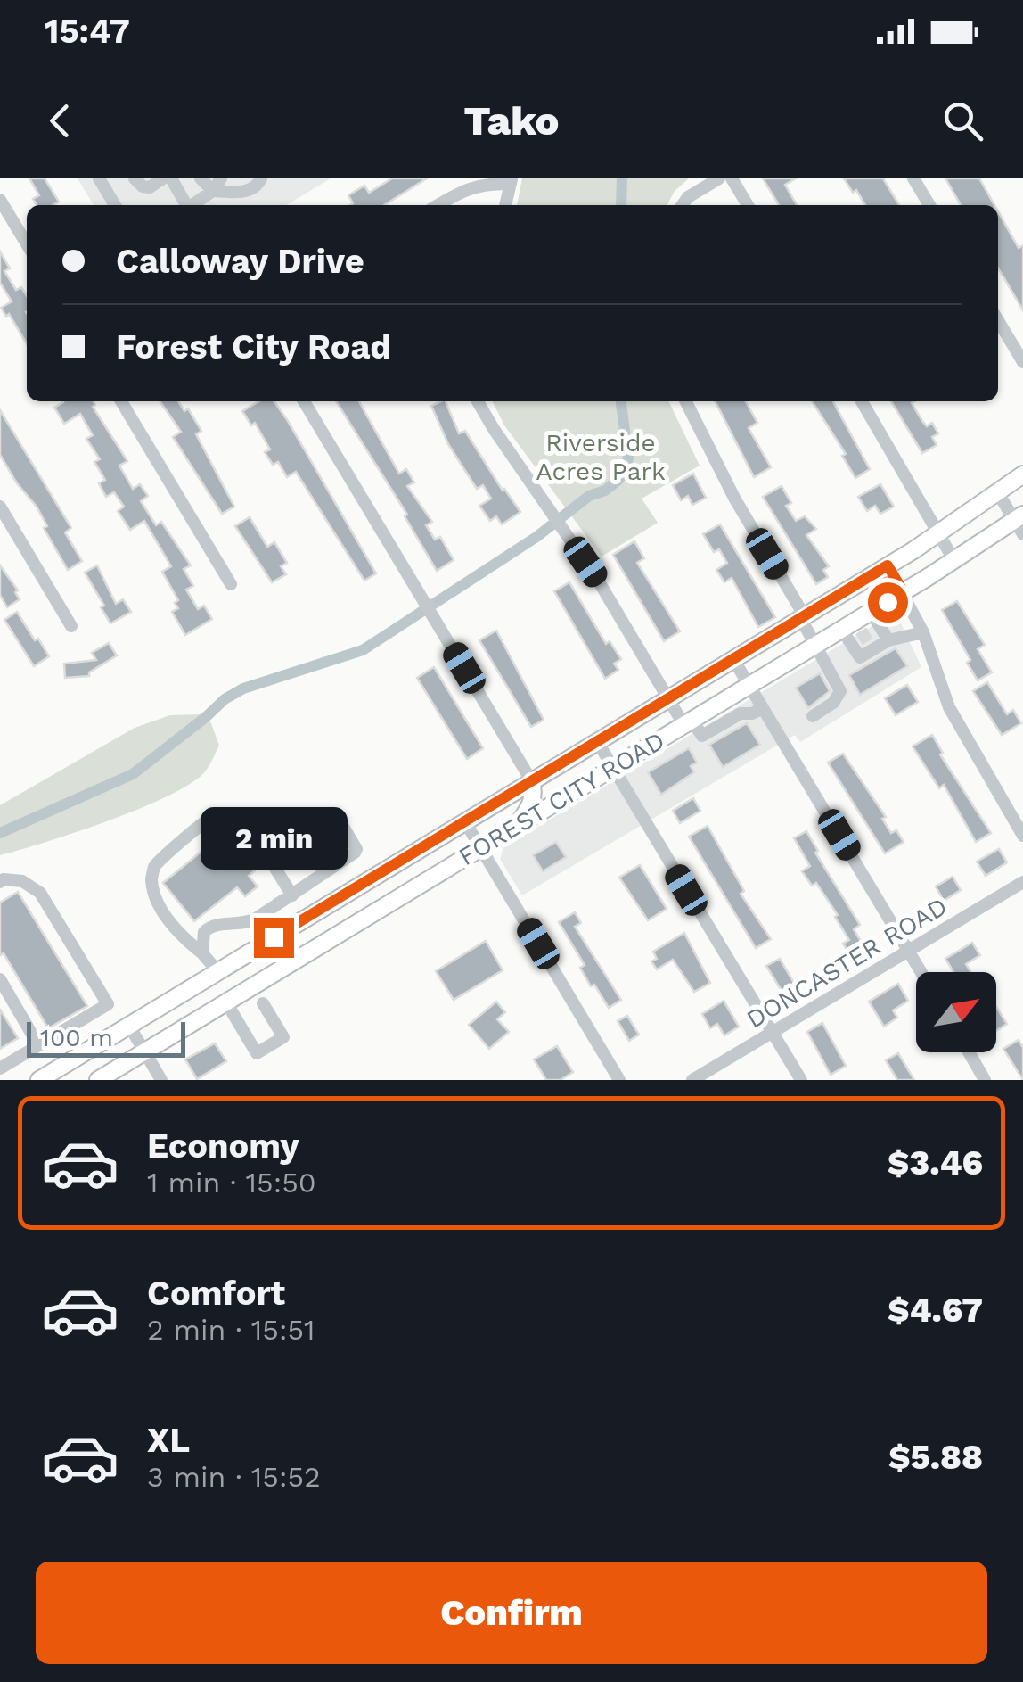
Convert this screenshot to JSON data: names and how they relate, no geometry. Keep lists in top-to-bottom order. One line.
{"streets":{"main road":["FOREST CITY ROAD"],"street":["DONCASTER ROAD"]},"parks":["Riverside Acres Park"],"scale_bar":"100 m","north":"top right","page":{"status":"15:47","header":"Tako","banner":["Calloway Drive","Forest City Road"],"bubble":"2 min","scale":"100 m","list":[{"name":"Economy","note":"1 min · 15:50","value":"$3.46"},{"name":"Comfort","note":"2 min · 15:51","value":"$4.67"},{"name":"XL","note":"3 min · 15:52","value":"$5.88"}],"buttons":"Confirm"}}
